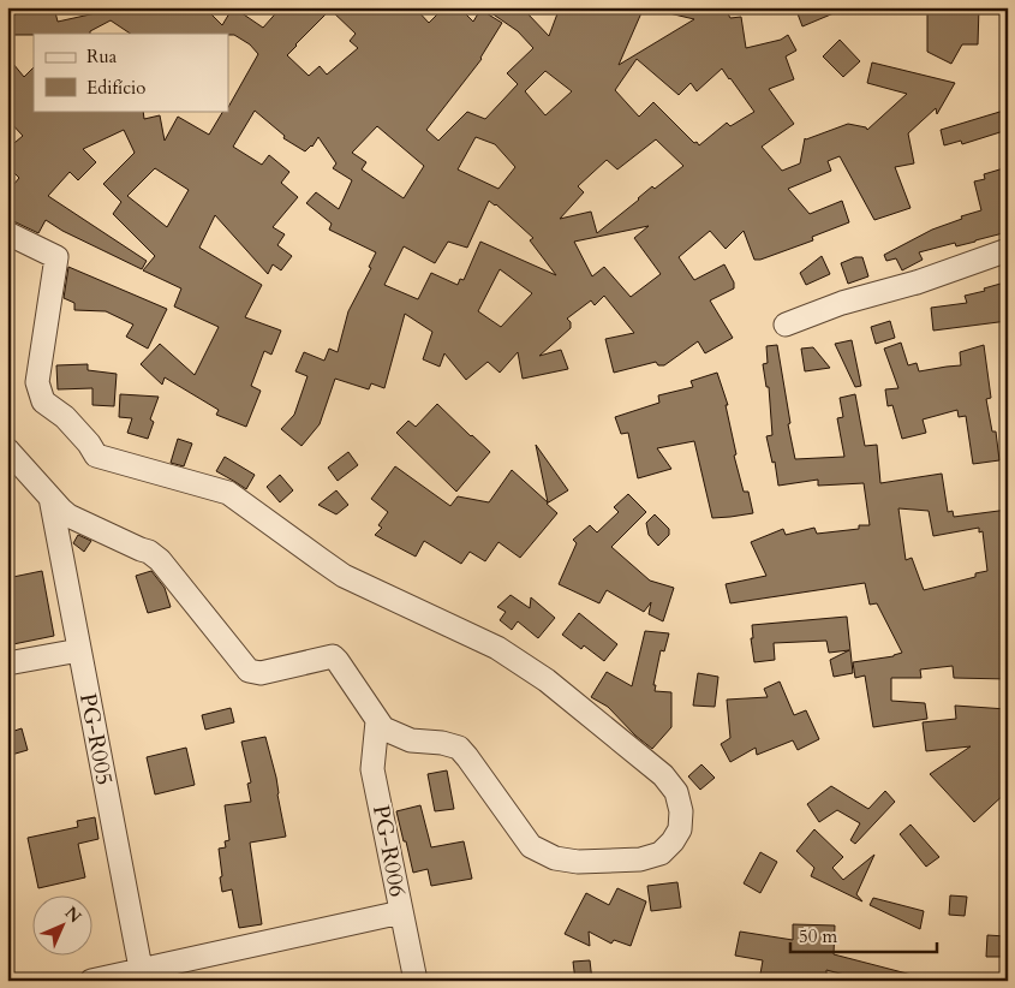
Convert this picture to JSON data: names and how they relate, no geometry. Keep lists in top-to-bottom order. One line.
{"streets":{"street":["PG-R005","PG-R006"]},"legend":["Rua","Edifício"],"scale_bar":"50 m","north":"top right"}
